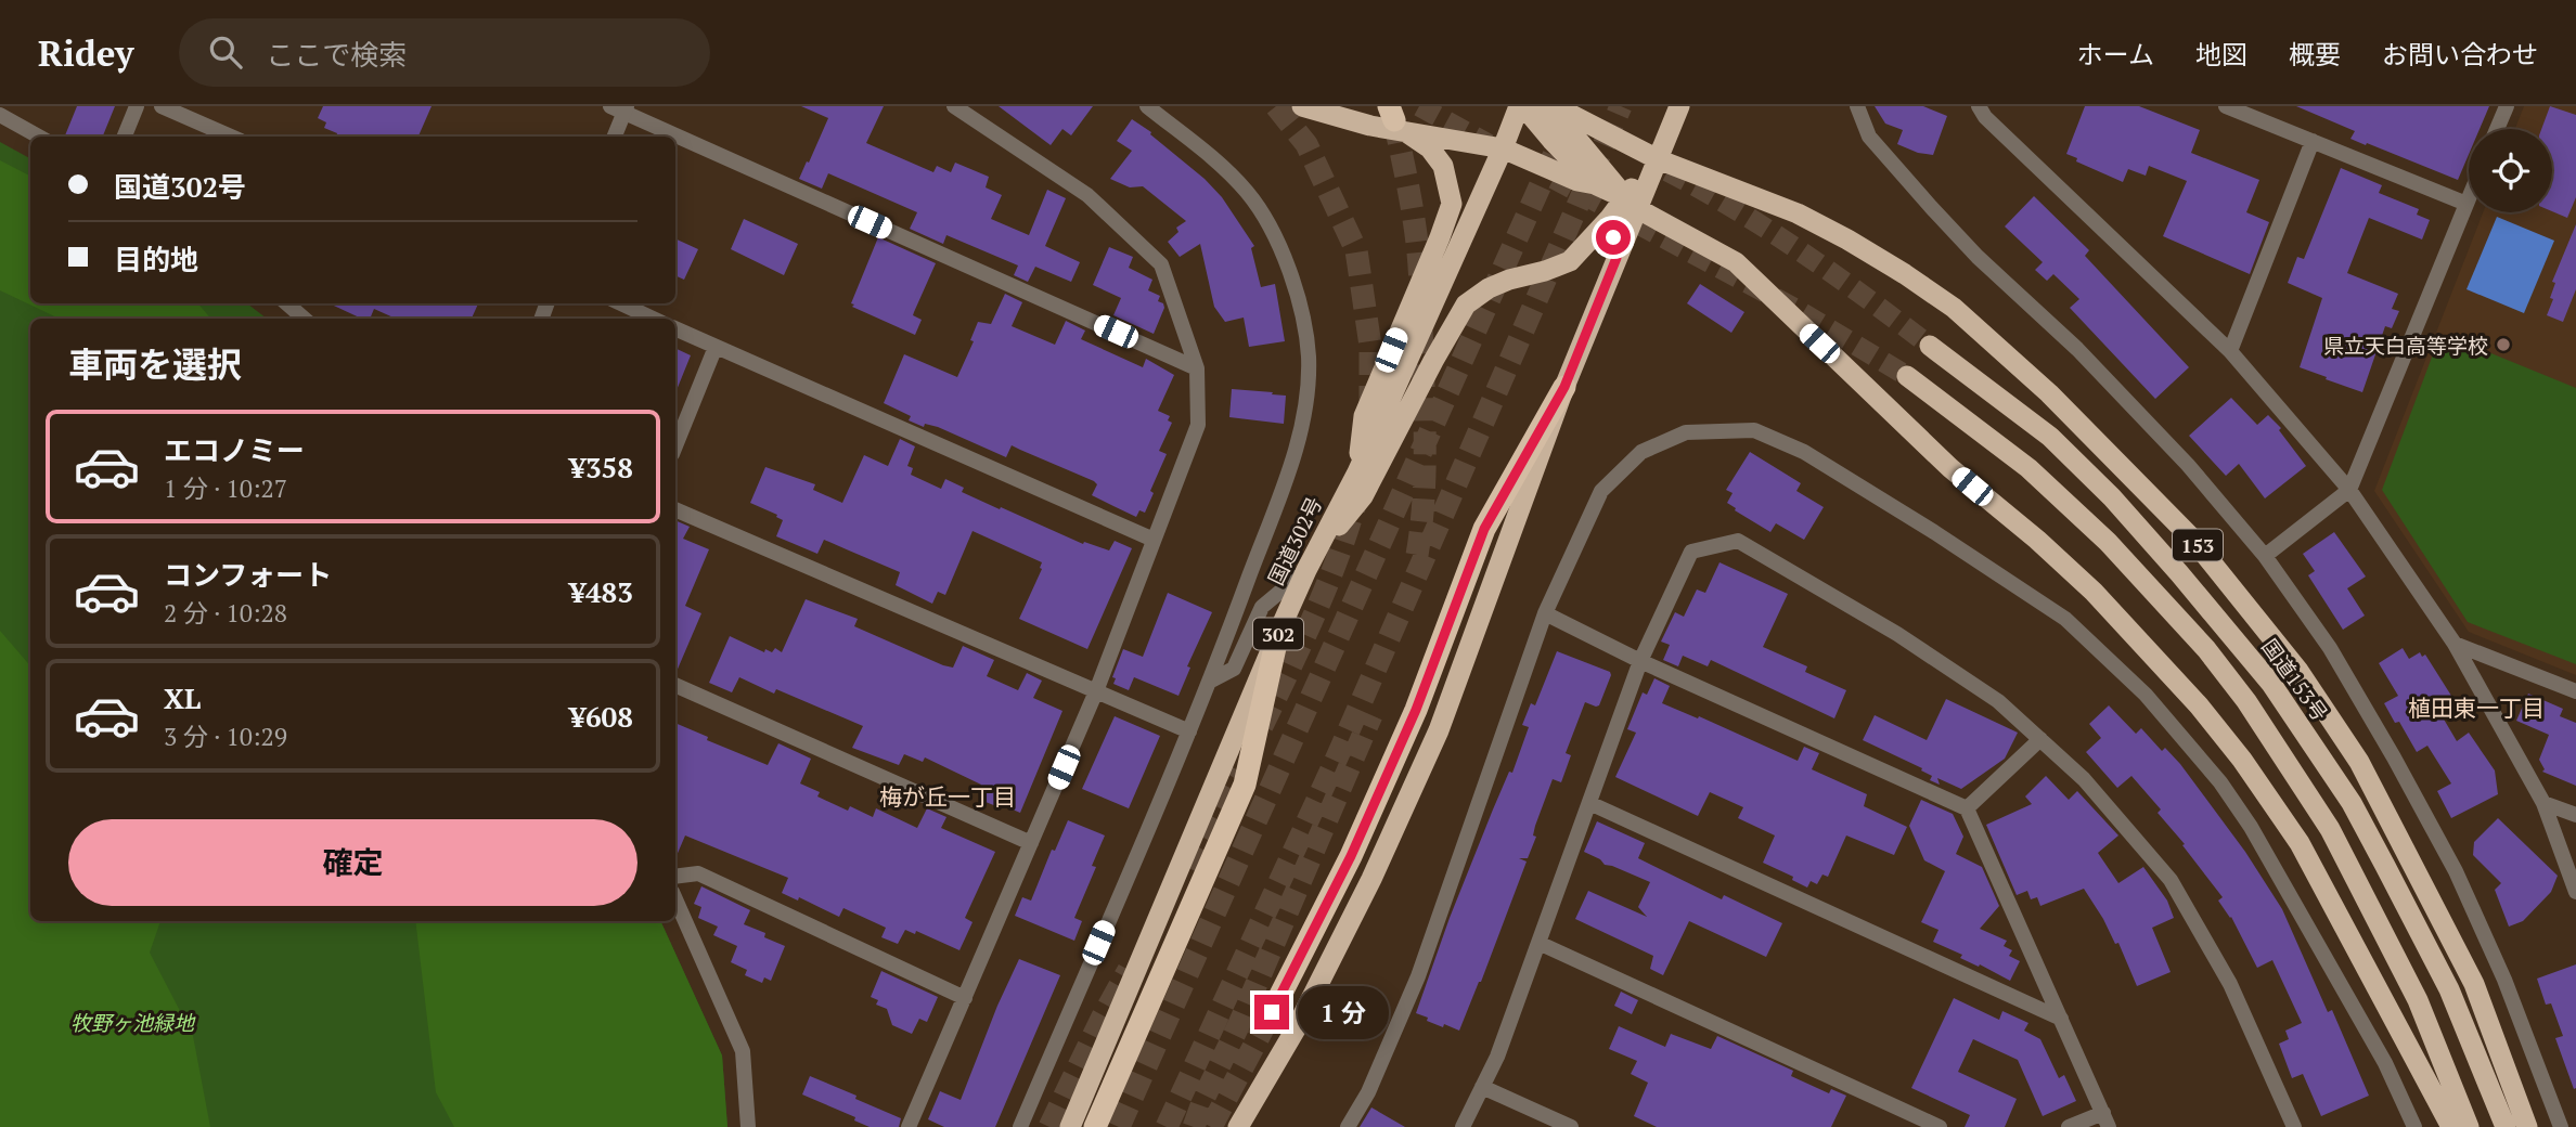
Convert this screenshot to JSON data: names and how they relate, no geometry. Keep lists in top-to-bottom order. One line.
{"streets":{"highway":["国道302号","153","302","国道153号"]},"crossings":[["国道302号","153"],["国道302号","302"],["153","302"]],"districts":["植田東一丁目","梅が丘一丁目"],"parks":["牧野ヶ池緑地"],"places":["県立天白高等学校"],"page":{"header":"Ridey","search":"ここで検索","nav":["ホーム","地図","概要","お問い合わせ"],"banner":["国道302号","目的地"],"heading":"車両を選択","list":[{"name":"エコノミー","note":"1 分 · 10:27","value":"¥358"},{"name":"コンフォート","note":"2 分 · 10:28","value":"¥483"},{"name":"XL","note":"3 分 · 10:29","value":"¥608"}],"buttons":"確定","bubble":"1 分"}}
